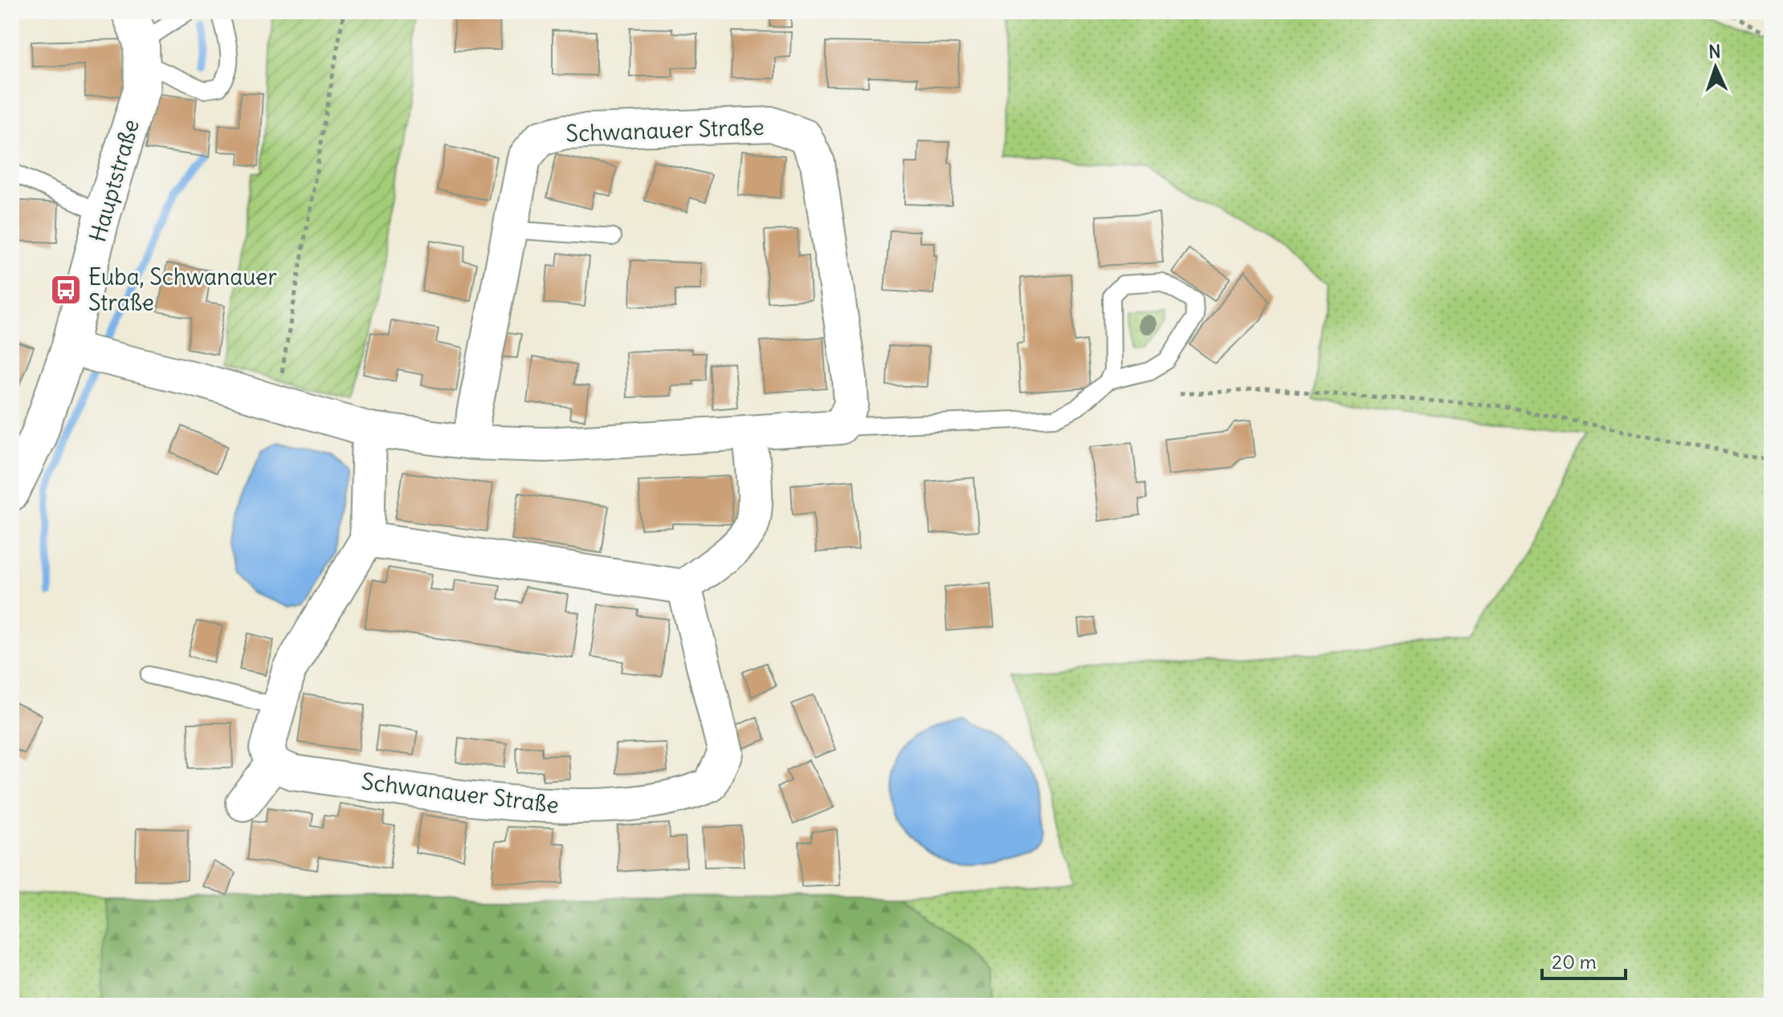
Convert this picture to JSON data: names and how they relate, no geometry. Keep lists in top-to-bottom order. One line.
{"streets":{"street":["Schwanauer Straße","Hauptstraße"]},"places":{"bus stop":["Euba, Schwanauer Straße"]},"scale_bar":"20 m","north":"top"}
